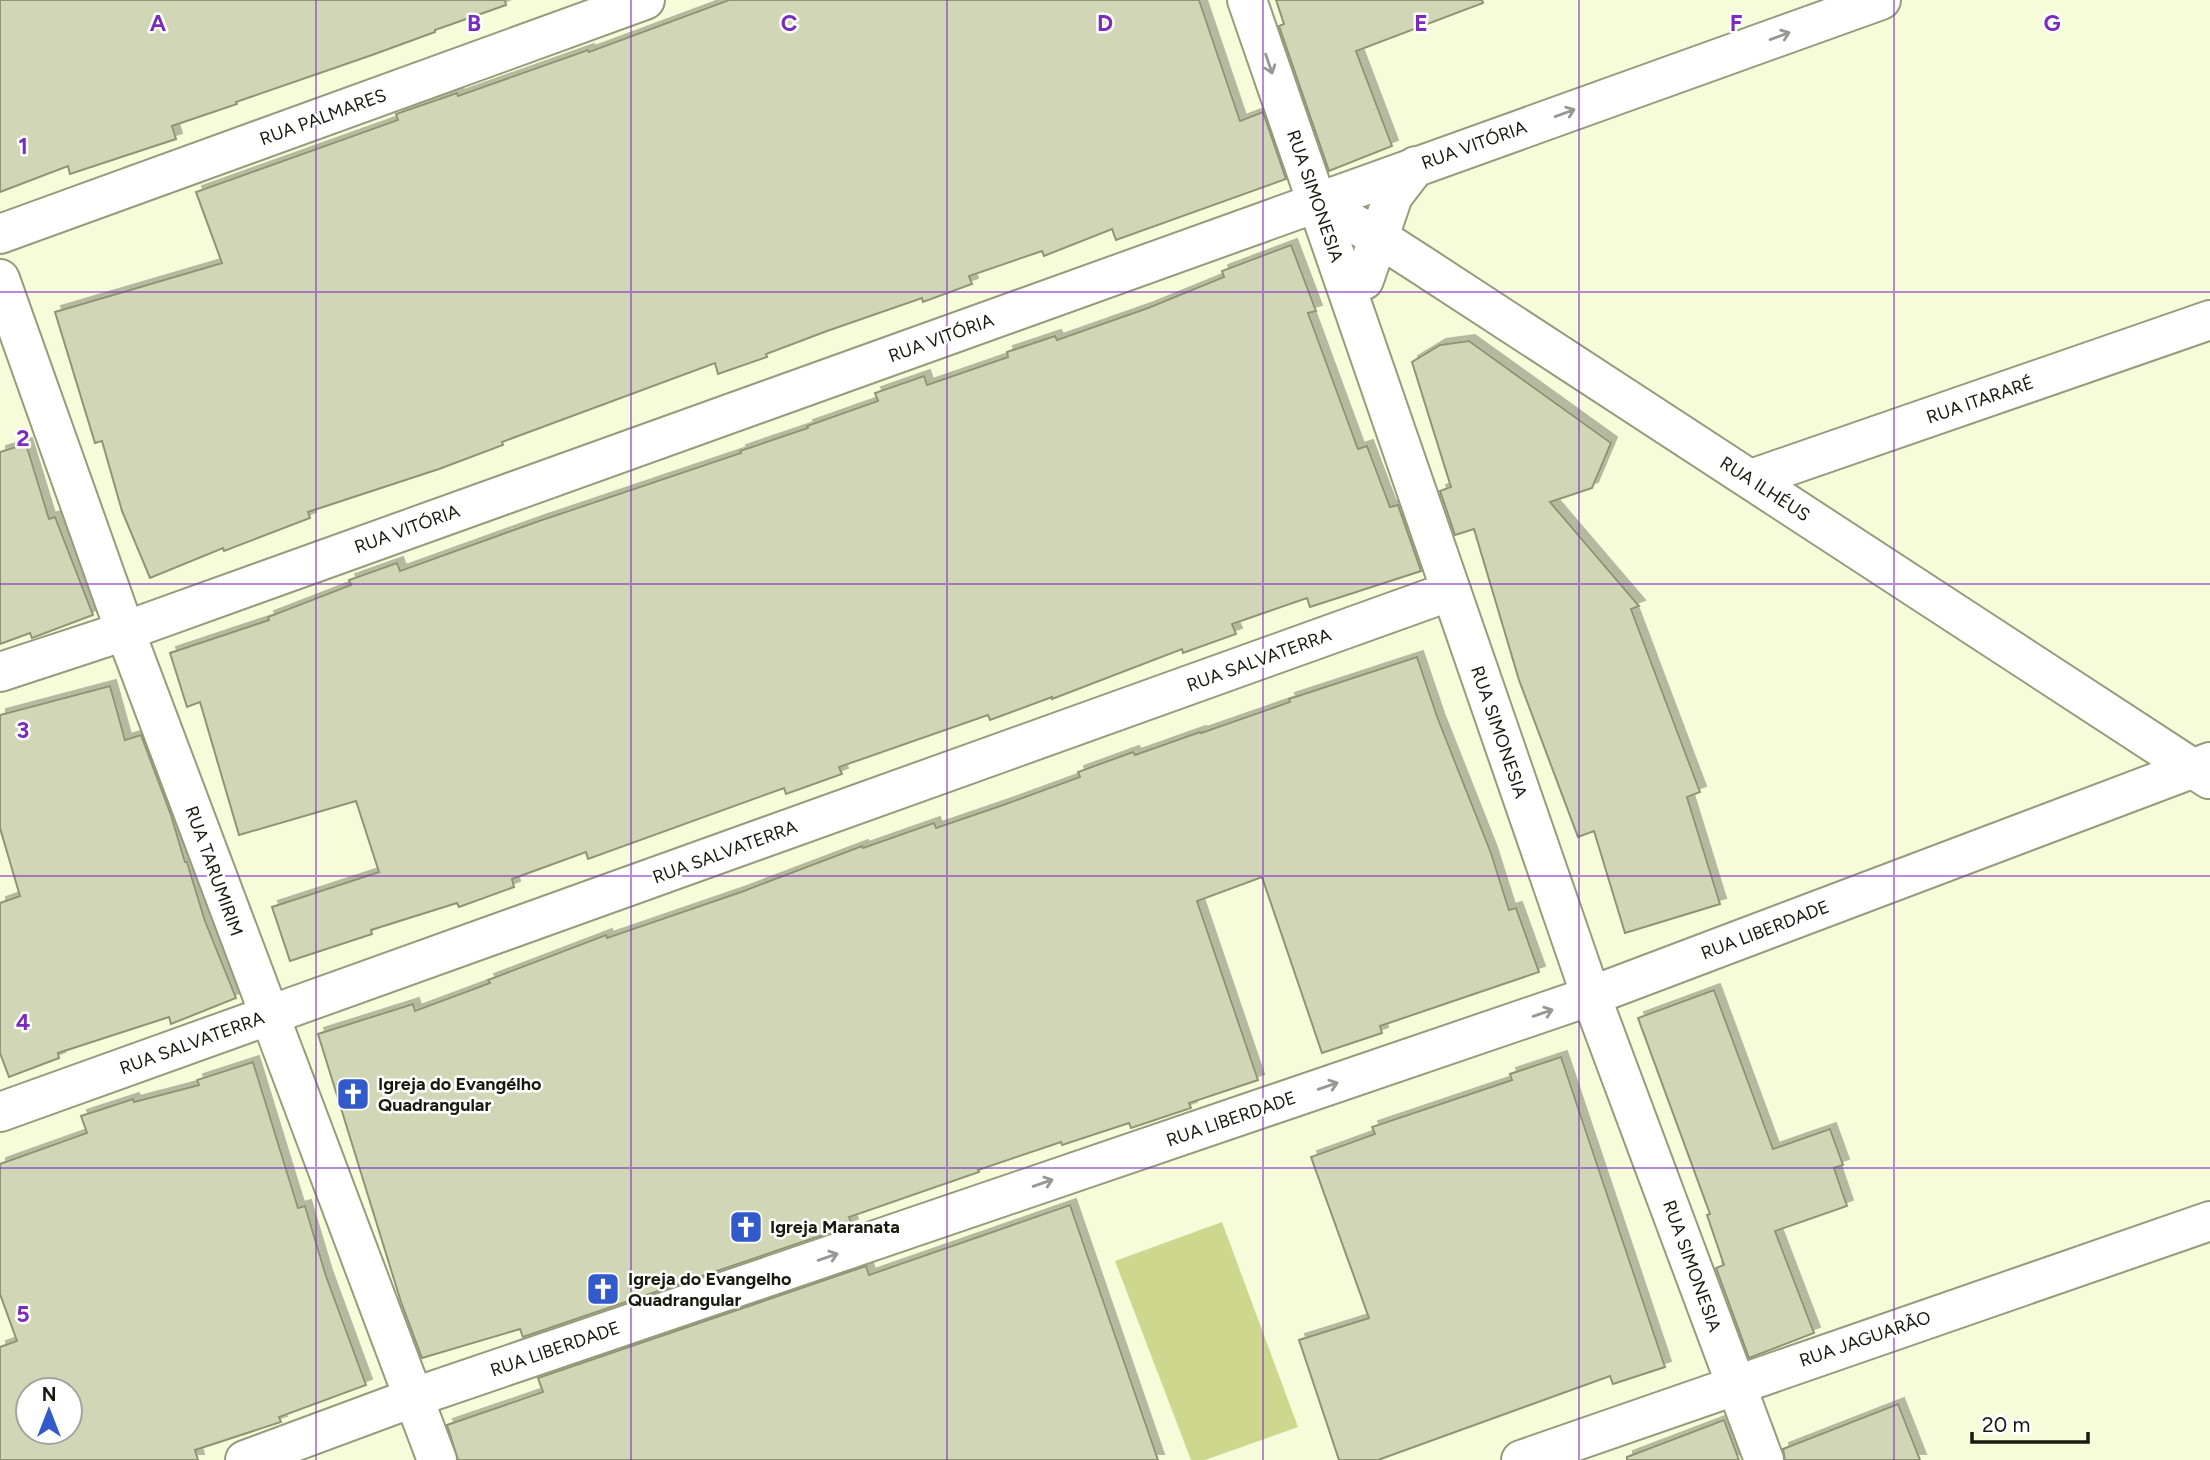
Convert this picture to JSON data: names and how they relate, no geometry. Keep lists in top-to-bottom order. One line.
{"streets":{"street":["RUA PALMARES","RUA VITÓRIA","RUA SIMONESIA","RUA ITARARÉ","RUA ILHÉUS","RUA SALVATERRA","RUA TARUMIRIM","RUA LIBERDADE","RUA JAGUARÃO"]},"crossings":[["RUA VITÓRIA","RUA SIMONESIA"],["RUA VITÓRIA","RUA ILHÉUS"],["RUA VITÓRIA","RUA TARUMIRIM"],["RUA SIMONESIA","RUA ILHÉUS"],["RUA SIMONESIA","RUA SALVATERRA"],["RUA SIMONESIA","RUA LIBERDADE"],["RUA SIMONESIA","RUA JAGUARÃO"],["RUA ITARARÉ","RUA ILHÉUS"],["RUA ILHÉUS","RUA LIBERDADE"],["RUA SALVATERRA","RUA TARUMIRIM"],["RUA TARUMIRIM","RUA LIBERDADE"]],"one_way":["RUA LIBERDADE"],"places":{"church":["Igreja do Evangélho Quadrangular","Igreja Maranata","Igreja do Evangelho Quadrangular"]},"scale_bar":"20 m","north":"top","grid":{"columns":["A","B","C","D","E","F","G"],"rows":["1","2","3","4","5"]}}
